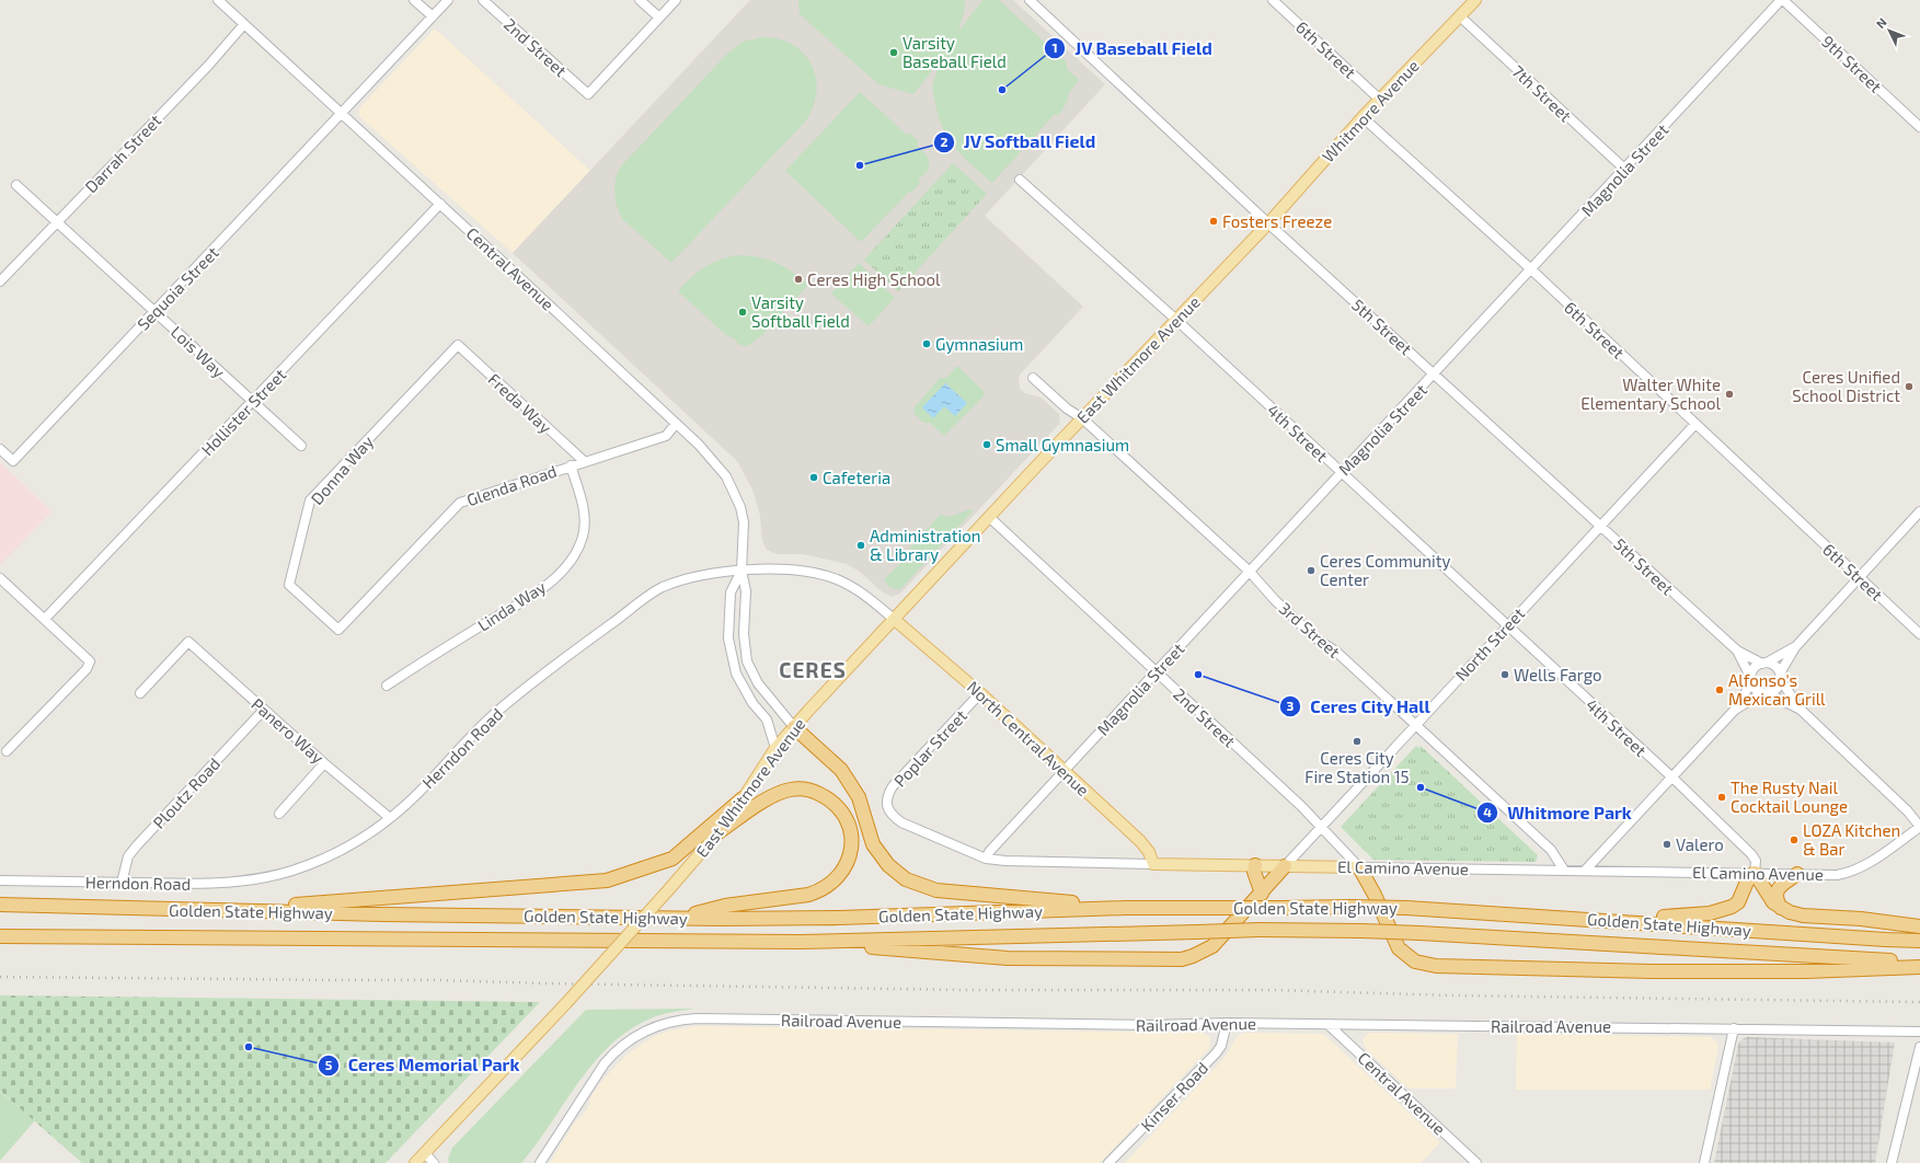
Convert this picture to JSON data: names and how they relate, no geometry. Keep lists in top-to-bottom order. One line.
{"streets":{"highway":["Golden State Highway"],"main road":["Whitmore Avenue","East Whitmore Avenue","North Central Avenue","El Camino Avenue"],"street":["2nd Street","6th Street","9th Street","7th Street","Darrah Street","Magnolia Street","Central Avenue","Sequoia Street","5th Street","Lois Way","Freda Way","Hollister Street","4th Street","Donna Way","Glenda Road","Linda Way","3rd Street","North Street","Panero Way","Herndon Road","Poplar Street","Ploutz Road","Railroad Avenue","Kinser Road"]},"crossings":[["2nd Street","Magnolia Street"],["2nd Street","East Whitmore Avenue"],["2nd Street","North Street"],["2nd Street","El Camino Avenue"],["6th Street","Whitmore Avenue"],["6th Street","Magnolia Street"],["6th Street","North Street"],["9th Street","Magnolia Street"],["7th Street","Whitmore Avenue"],["7th Street","Magnolia Street"],["Whitmore Avenue","5th Street"],["Whitmore Avenue","East Whitmore Avenue"],["Darrah Street","Central Avenue"],["Darrah Street","Lois Way"],["Magnolia Street","5th Street"],["Magnolia Street","4th Street"],["Magnolia Street","3rd Street"],["Magnolia Street","North Central Avenue"],["Magnolia Street","El Camino Avenue"],["Central Avenue","Sequoia Street"],["Central Avenue","Hollister Street"],["Central Avenue","Glenda Road"],["Central Avenue","Herndon Road"],["Central Avenue","Railroad Avenue"],["Sequoia Street","Lois Way"],["5th Street","East Whitmore Avenue"],["5th Street","North Street"],["Lois Way","Hollister Street"],["East Whitmore Avenue","4th Street"],["East Whitmore Avenue","3rd Street"],["East Whitmore Avenue","North Central Avenue"],["East Whitmore Avenue","Herndon Road"],["Freda Way","Donna Way"],["Freda Way","Glenda Road"],["4th Street","North Street"],["4th Street","El Camino Avenue"],["Donna Way","Glenda Road"],["Glenda Road","Linda Way"],["3rd Street","North Street"],["3rd Street","El Camino Avenue"],["North Street","El Camino Avenue"],["Panero Way","Herndon Road"],["Panero Way","Ploutz Road"],["North Central Avenue","Herndon Road"],["North Central Avenue","Poplar Street"],["North Central Avenue","El Camino Avenue"],["Herndon Road","Ploutz Road"],["Poplar Street","El Camino Avenue"],["Railroad Avenue","Kinser Road"]],"districts":["CERES"],"places":["Varsity Baseball Field","JV Baseball Field","JV Softball Field","Fosters Freeze","Ceres High School","Varsity Softball Field","Gymnasium","Ceres Unified School District","Walter White Elementary School","Small Gymnasium","Cafeteria","Administration & Library","Ceres Community Center","Ceres City Hall","Wells Fargo","Alfonso's Mexican Grill","Ceres City Fire Station 15","Whitmore Park","The Rusty Nail Cocktail Lounge","LOZA Kitchen & Bar","Valero","Ceres Memorial Park"],"north":"top left"}
